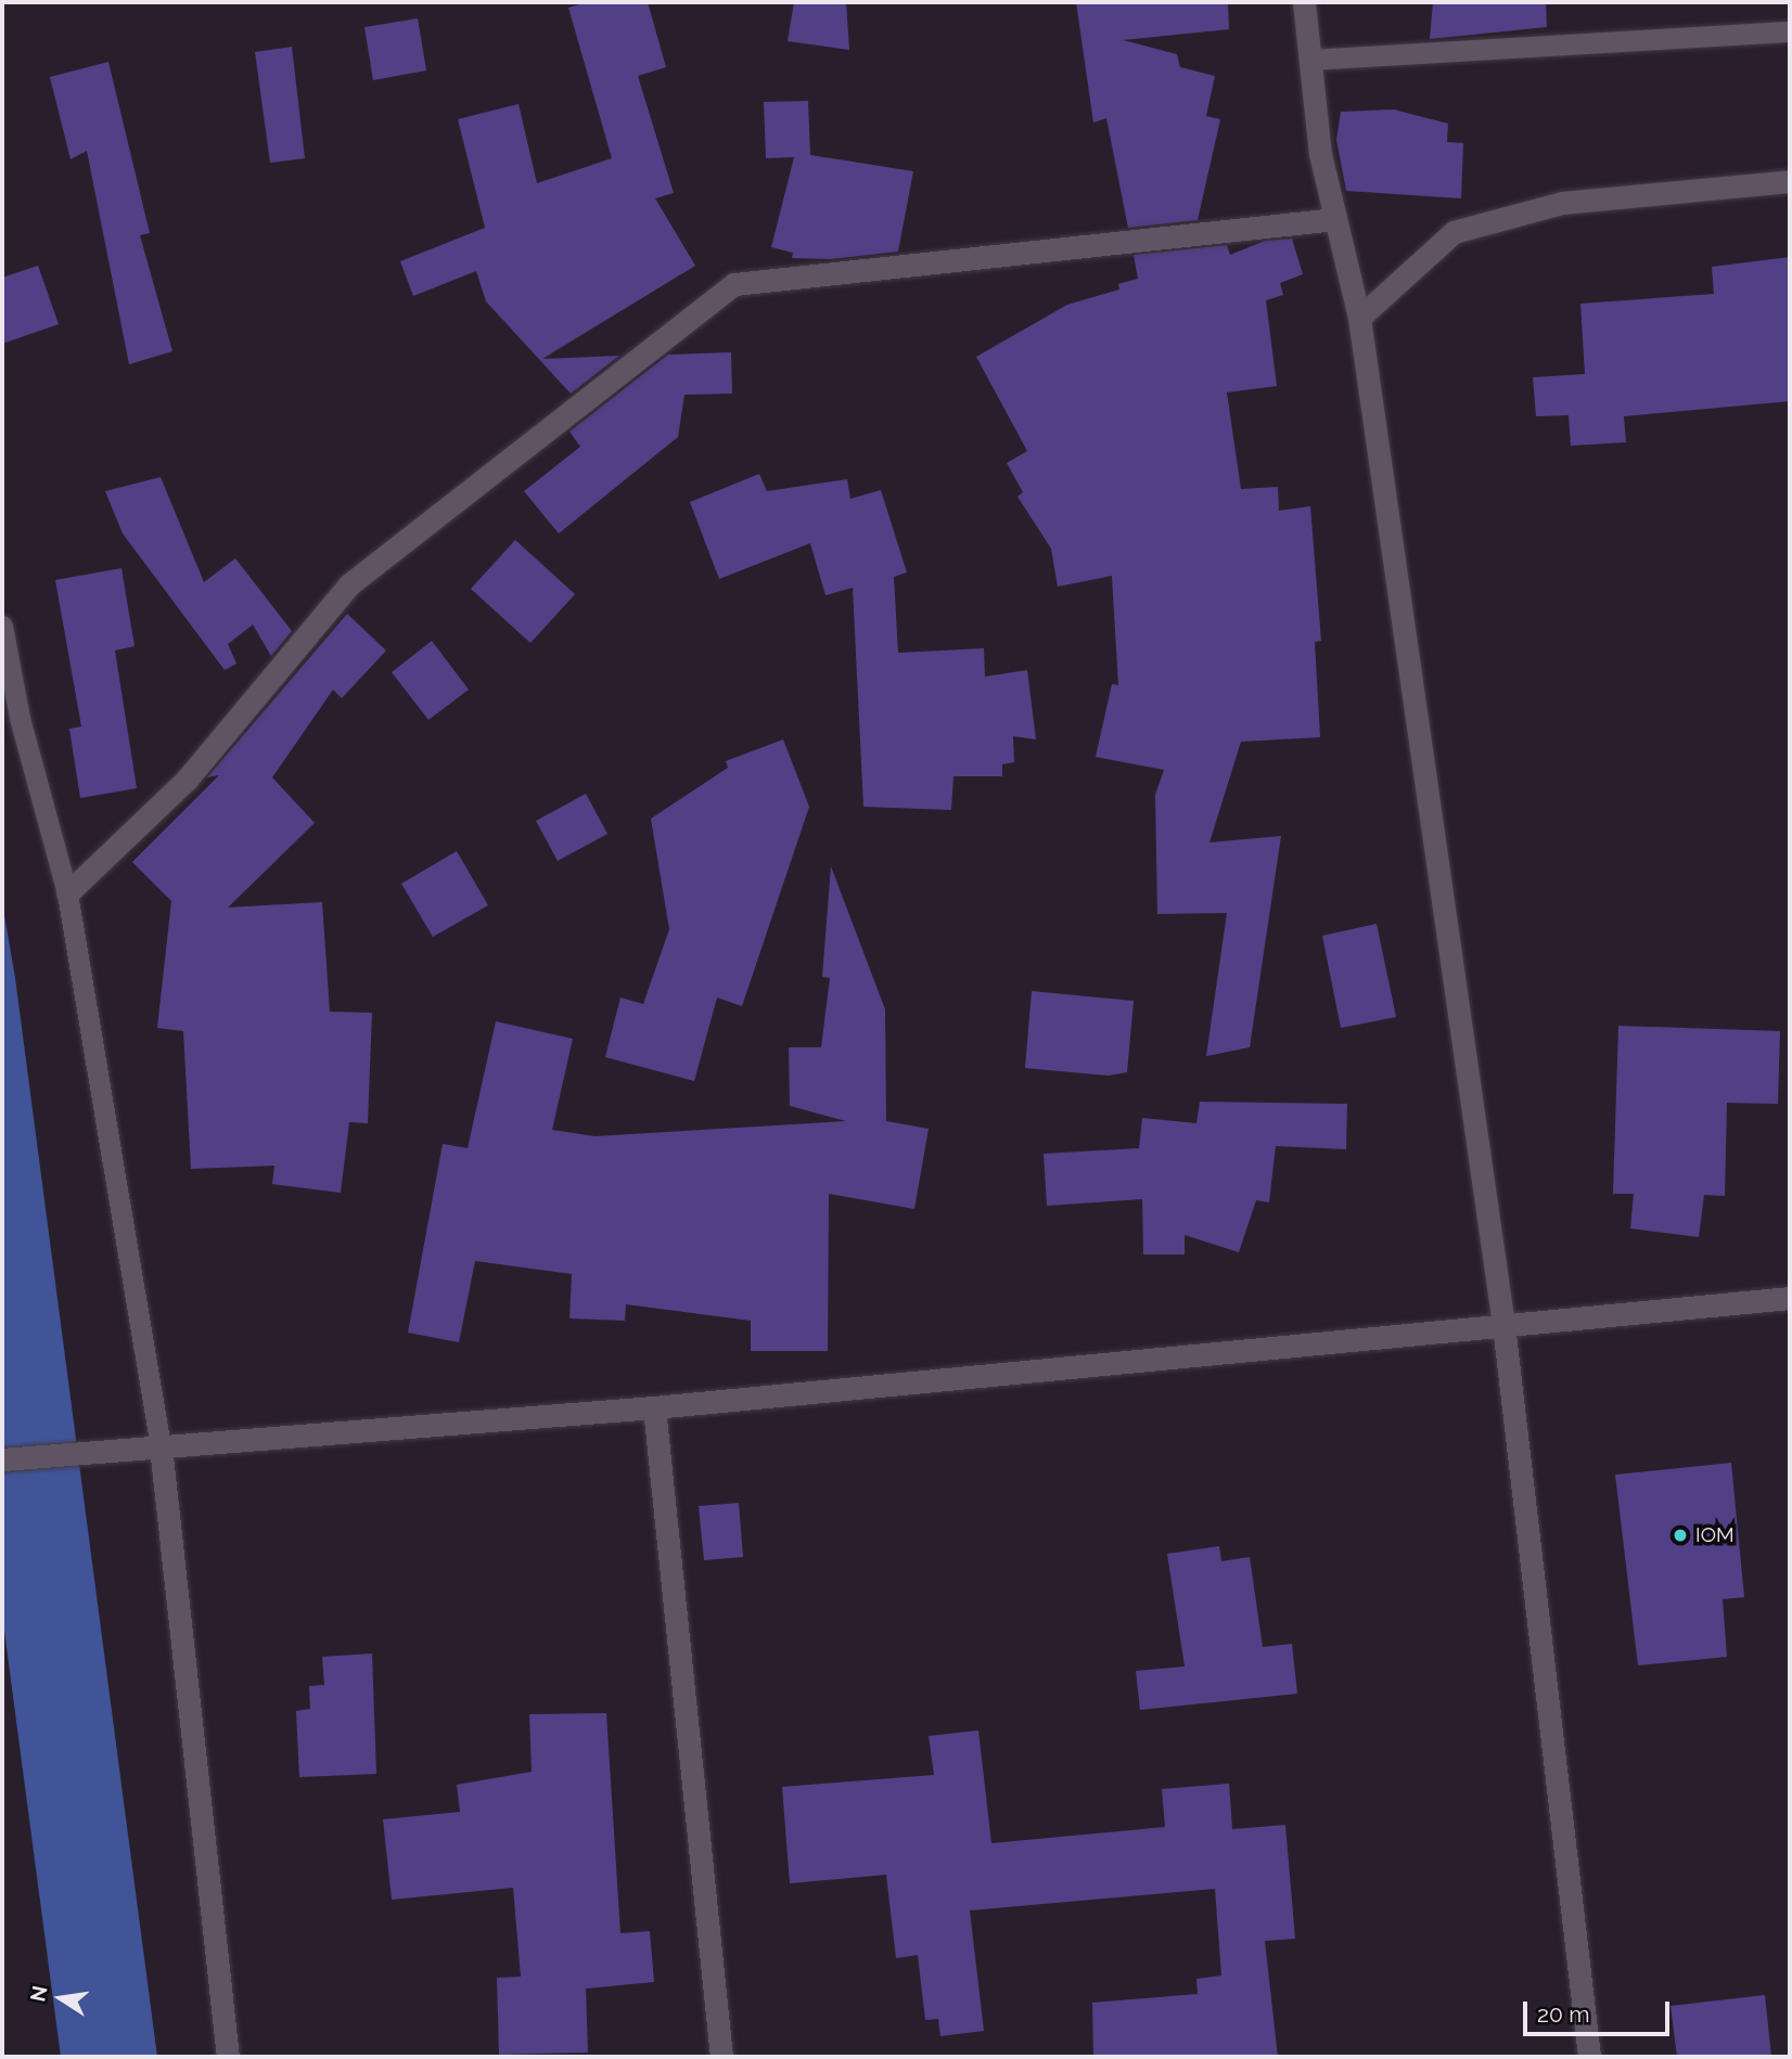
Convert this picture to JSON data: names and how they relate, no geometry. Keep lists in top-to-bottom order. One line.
{"places":["IOM"],"scale_bar":"20 m","north":"left"}
